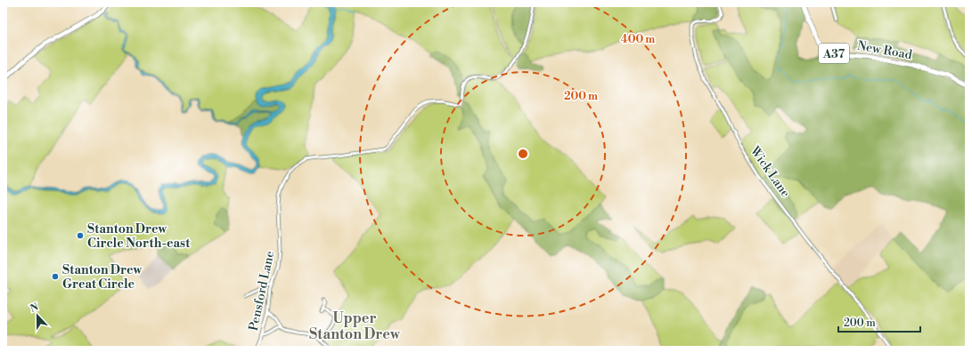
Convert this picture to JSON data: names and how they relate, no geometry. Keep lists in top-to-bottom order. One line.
{"streets":{"highway":["New Road","A37"],"street":["Wick Lane","Pensford Lane"]},"districts":["Upper Stanton Drew"],"places":["Stanton Drew Circle North-east","Stanton Drew Great Circle"],"scale_bar":"200 m","north":"top","rings":["400 m","200 m"]}
